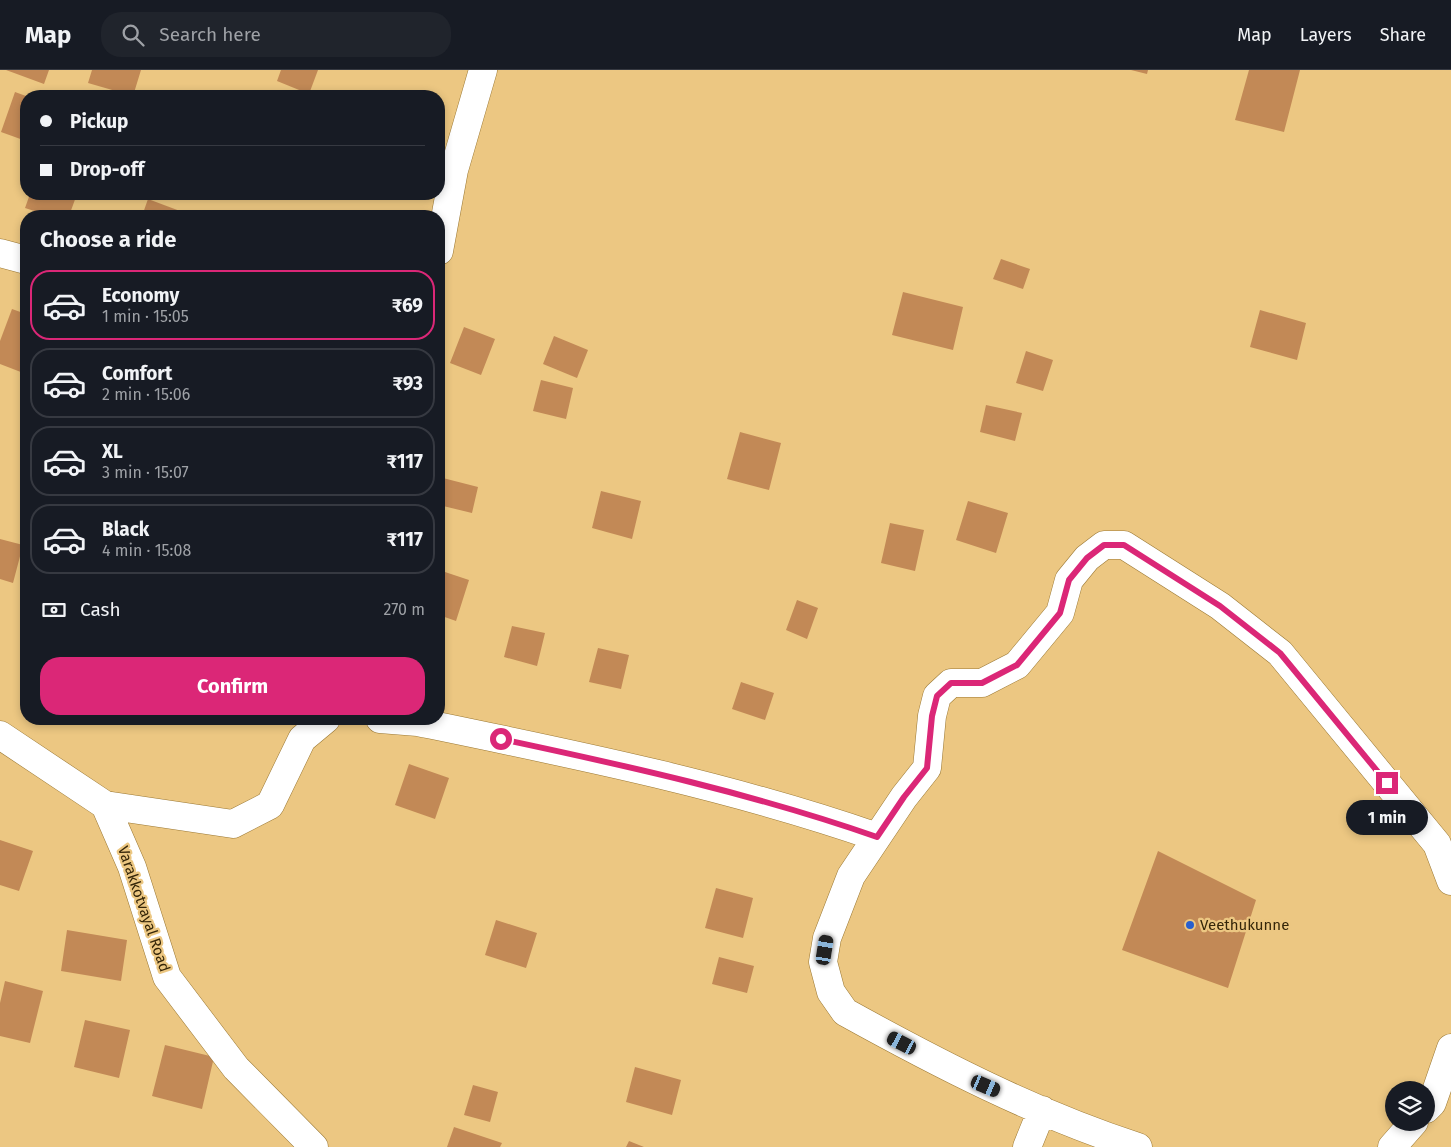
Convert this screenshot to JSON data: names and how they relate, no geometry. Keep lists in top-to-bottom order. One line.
{"streets":{"street":["Varakkotvayal Road"]},"places":["Veethukunne"],"page":{"header":"Map","search":"Search here","nav":["Map","Layers","Share"],"banner":["Pickup","Drop-off"],"heading":"Choose a ride","list":[{"name":"Economy","note":"1 min · 15:05","value":"₹69"},{"name":"Comfort","note":"2 min · 15:06","value":"₹93"},{"name":"XL","note":"3 min · 15:07","value":"₹117"},{"name":"Black","note":"4 min · 15:08","value":"₹117"}],"pay":["Cash","270 m"],"buttons":"Confirm","bubble":"1 min"}}
